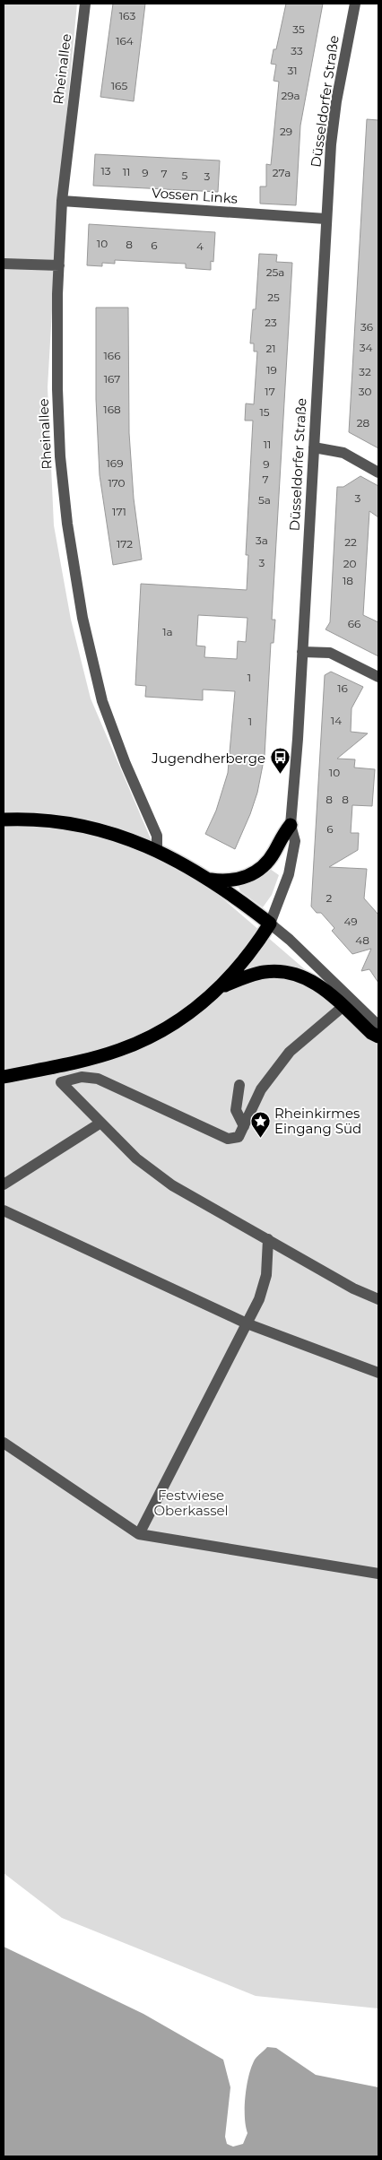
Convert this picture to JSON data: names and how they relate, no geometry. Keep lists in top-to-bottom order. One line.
{"streets":{"street":["Rheinallee","Düsseldorfer Straße","Vossen Links"]},"crossings":[["Rheinallee","Vossen Links"],["Düsseldorfer Straße","Vossen Links"]],"parks":["Festwiese Oberkassel"],"places":{"bus stop":["Jugendherberge"],"place":["Rheinkirmes Eingang Süd"]},"house_numbers":["163","35","164","33","31","165","29a","29","13","11","9","27a","7","5","3","10","8","6","4","25a","25","23","36","34","21","166","19","32","167","17","30","168","15","28","11","169","9","7","170","3","5a","171","3a","22","172","3","20","18","66","1a","1","16","14","1","10","8","8","6","2","49","48"]}
